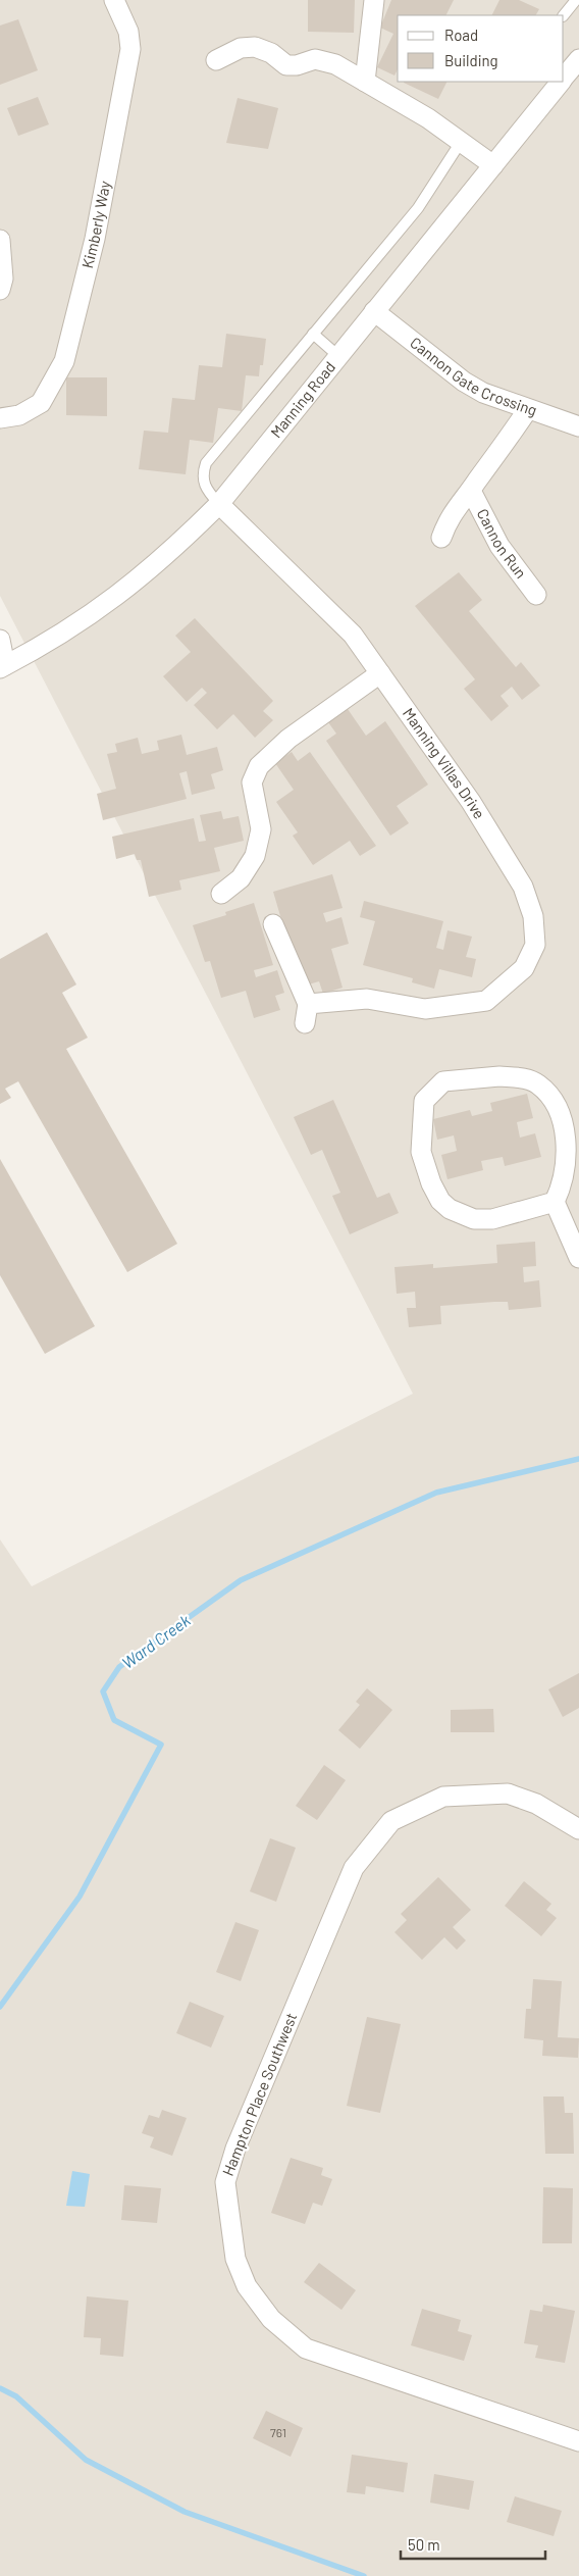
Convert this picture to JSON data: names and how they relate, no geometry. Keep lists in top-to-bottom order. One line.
{"streets":{"street":["Kimberly Way","Cannon Gate Crossing","Manning Road","Cannon Run","Manning Villas Drive","Hampton Place Southwest"]},"crossings":[["Cannon Gate Crossing","Manning Road"],["Cannon Gate Crossing","Cannon Run"],["Manning Road","Manning Villas Drive"]],"water":["Ward Creek"],"house_numbers":["761"],"legend":["Road","Building"],"scale_bar":"50 m"}
